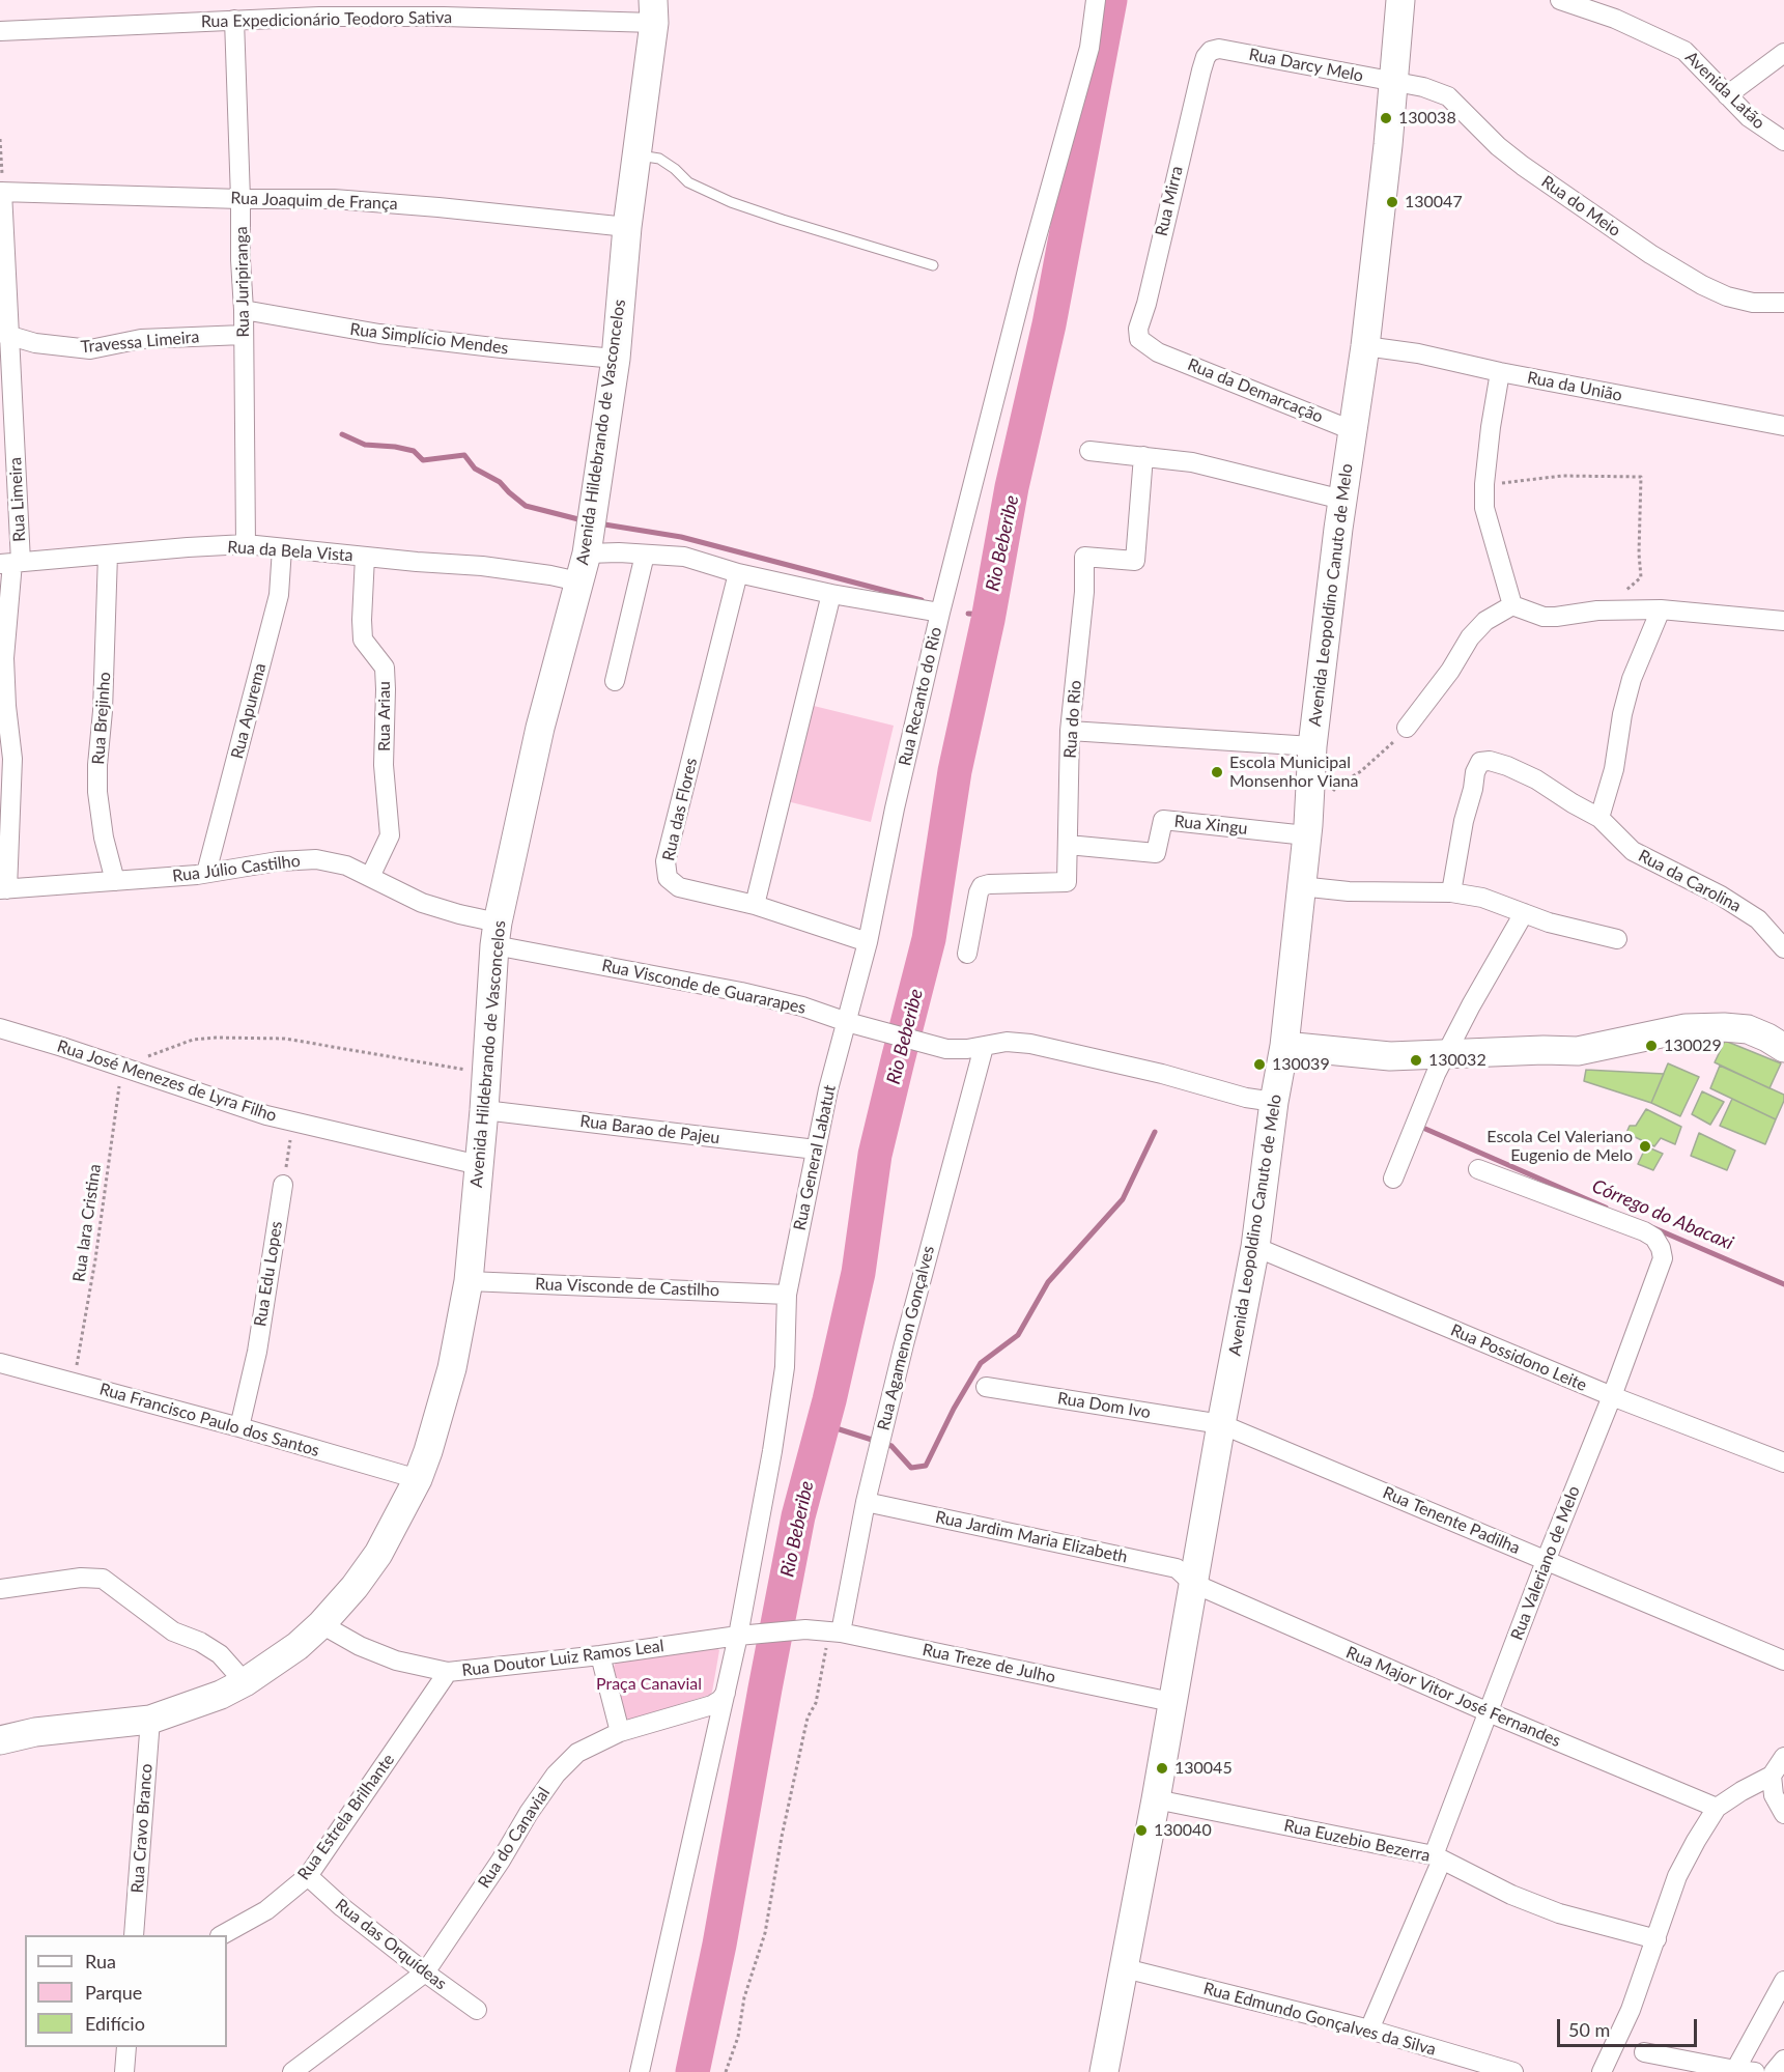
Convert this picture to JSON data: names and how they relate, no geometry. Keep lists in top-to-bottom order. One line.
{"streets":{"street":["Rua Expedicionário Teodoro Sativa","Rua Darcy Melo","Avenida Latão","Rua Joaquim de França","Rua Mirra","Rua do Meio","Rua Juripiranga","Rua Simplício Mendes","Travessa Limeira","Rua da União","Rua da Demarcação","Avenida Hildebrando de Vasconcelos","Rua Limeira","Rua da Bela Vista","Avenida Leopoldino Canuto de Melo","Rua Recanto do Rio","Rua Apurema","Rua Ariau","Rua Brejinho","Rua do Rio","Rua das Flores","Rua Xingu","Rua Júlio Castilho","Rua da Carolina","Rua Visconde de Guararapes","Rua José Menezes de Lyra Filho","Rua Barao de Pajeu","Rua General Labatut","Rua Edu Lopes","Rua Visconde de Castilho","Rua Agamenon Gonçalves","Rua Possidono Leite","Rua Dom Ivo","Rua Francisco Paulo dos Santos","Rua Tenente Padilha","Rua Jardim Maria Elizabeth","Rua Valeriano de Melo","Rua Doutor Luiz Ramos Leal","Rua Treze de Julho","Rua Major Vitor José Fernandes","Rua Estrela Brilhante","Rua Cravo Branco","Rua do Canavial","Rua Euzebio Bezerra","Rua das Orquídeas","Rua Edmundo Gonçalves da Silva"],"path":["Rua Iara Cristina"]},"crossings":[["Rua Expedicionário Teodoro Sativa","Rua Juripiranga"],["Rua Expedicionário Teodoro Sativa","Avenida Hildebrando de Vasconcelos"],["Rua Darcy Melo","Rua Mirra"],["Rua Darcy Melo","Rua do Meio"],["Rua Darcy Melo","Avenida Leopoldino Canuto de Melo"],["Rua Joaquim de França","Rua Juripiranga"],["Rua Joaquim de França","Avenida Hildebrando de Vasconcelos"],["Rua Joaquim de França","Rua Limeira"],["Rua Mirra","Rua da Demarcação"],["Rua do Meio","Avenida Leopoldino Canuto de Melo"],["Rua Juripiranga","Rua Simplício Mendes"],["Rua Juripiranga","Travessa Limeira"],["Rua Juripiranga","Rua da Bela Vista"],["Rua Simplício Mendes","Avenida Hildebrando de Vasconcelos"],["Travessa Limeira","Rua Limeira"],["Rua da União","Avenida Leopoldino Canuto de Melo"],["Rua da Demarcação","Avenida Leopoldino Canuto de Melo"],["Avenida Hildebrando de Vasconcelos","Rua da Bela Vista"],["Avenida Hildebrando de Vasconcelos","Rua Recanto do Rio"],["Avenida Hildebrando de Vasconcelos","Rua Júlio Castilho"],["Avenida Hildebrando de Vasconcelos","Rua Visconde de Guararapes"],["Avenida Hildebrando de Vasconcelos","Rua José Menezes de Lyra Filho"],["Avenida Hildebrando de Vasconcelos","Rua Barao de Pajeu"],["Avenida Hildebrando de Vasconcelos","Rua Visconde de Castilho"],["Avenida Hildebrando de Vasconcelos","Rua Francisco Paulo dos Santos"],["Avenida Hildebrando de Vasconcelos","Rua Doutor Luiz Ramos Leal"],["Avenida Hildebrando de Vasconcelos","Rua Cravo Branco"],["Rua Limeira","Rua da Bela Vista"],["Rua Limeira","Rua Júlio Castilho"],["Rua da Bela Vista","Rua Apurema"],["Rua da Bela Vista","Rua Ariau"],["Rua da Bela Vista","Rua Brejinho"],["Avenida Leopoldino Canuto de Melo","Rua Xingu"],["Avenida Leopoldino Canuto de Melo","Rua Visconde de Guararapes"],["Avenida Leopoldino Canuto de Melo","Rua Possidono Leite"],["Avenida Leopoldino Canuto de Melo","Rua Dom Ivo"],["Avenida Leopoldino Canuto de Melo","Rua Tenente Padilha"],["Avenida Leopoldino Canuto de Melo","Rua Jardim Maria Elizabeth"],["Avenida Leopoldino Canuto de Melo","Rua Treze de Julho"],["Avenida Leopoldino Canuto de Melo","Rua Major Vitor José Fernandes"],["Avenida Leopoldino Canuto de Melo","Rua Euzebio Bezerra"],["Avenida Leopoldino Canuto de Melo","Rua Edmundo Gonçalves da Silva"],["Rua Recanto do Rio","Rua das Flores"],["Rua Recanto do Rio","Rua Visconde de Guararapes"],["Rua Recanto do Rio","Rua General Labatut"],["Rua Apurema","Rua Júlio Castilho"],["Rua Ariau","Rua Júlio Castilho"],["Rua Brejinho","Rua Júlio Castilho"],["Rua do Rio","Rua Xingu"],["Rua Júlio Castilho","Rua Visconde de Guararapes"],["Rua Visconde de Guararapes","Rua General Labatut"],["Rua Visconde de Guararapes","Rua Agamenon Gonçalves"],["Rua José Menezes de Lyra Filho","Rua Iara Cristina"],["Rua Barao de Pajeu","Rua General Labatut"],["Rua General Labatut","Rua Visconde de Castilho"],["Rua General Labatut","Rua Doutor Luiz Ramos Leal"],["Rua Iara Cristina","Rua Francisco Paulo dos Santos"],["Rua Edu Lopes","Rua Francisco Paulo dos Santos"],["Rua Agamenon Gonçalves","Rua Jardim Maria Elizabeth"],["Rua Agamenon Gonçalves","Rua Treze de Julho"],["Rua Possidono Leite","Rua Valeriano de Melo"],["Rua Dom Ivo","Rua Tenente Padilha"],["Rua Tenente Padilha","Rua Valeriano de Melo"],["Rua Jardim Maria Elizabeth","Rua Major Vitor José Fernandes"],["Rua Valeriano de Melo","Rua Major Vitor José Fernandes"],["Rua Valeriano de Melo","Rua Euzebio Bezerra"],["Rua Valeriano de Melo","Rua Edmundo Gonçalves da Silva"],["Rua Doutor Luiz Ramos Leal","Rua Treze de Julho"],["Rua Doutor Luiz Ramos Leal","Rua Estrela Brilhante"],["Rua Estrela Brilhante","Rua das Orquídeas"],["Rua do Canavial","Rua das Orquídeas"]],"water":["Rio Beberibe","Córrego do Abacaxi"],"parks":["Praça Canavial"],"places":["130038","130047","Escola Municipal Monsenhor Viana","130029","130032","130039","Escola Cel Valeriano Eugenio de Melo","130045","130040"],"legend":["Rua","Parque","Edifício"],"scale_bar":"50 m"}
